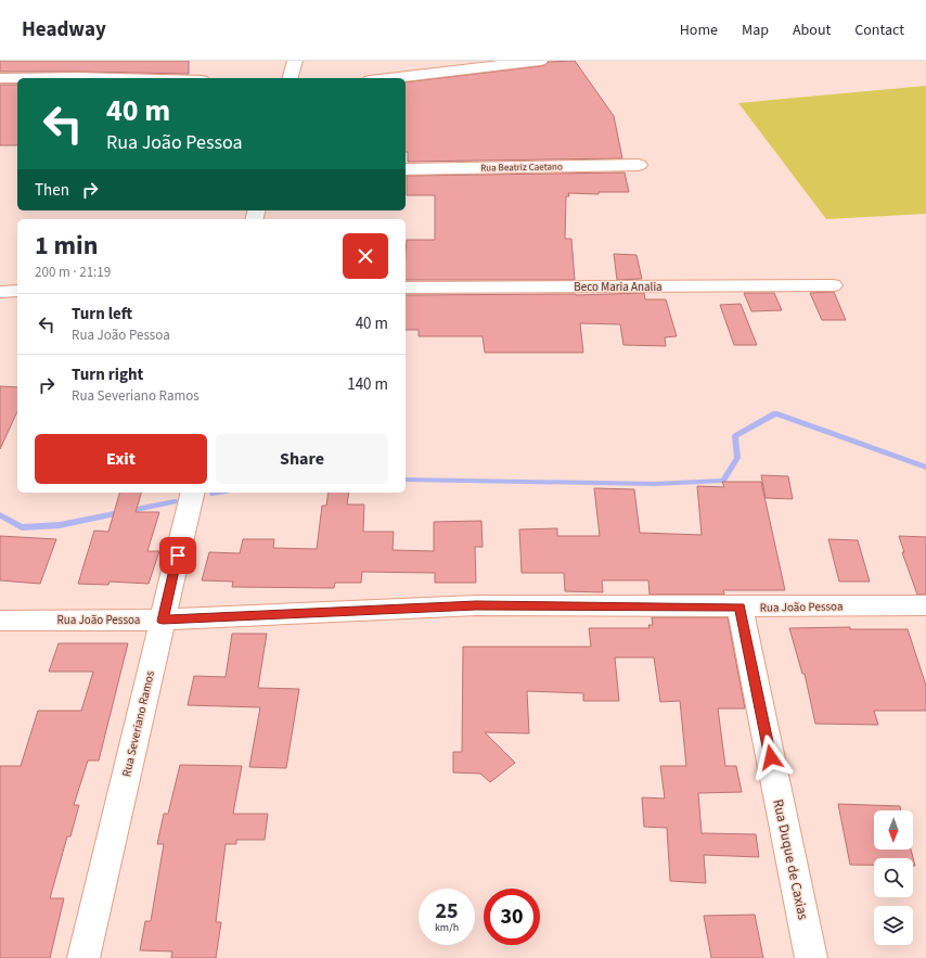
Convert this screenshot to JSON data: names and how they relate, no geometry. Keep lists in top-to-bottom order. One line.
{"streets":{"street":["Rua Beatriz Caetano","Beco Maria Analia","Rua João Pessoa","Rua Severiano Ramos","Rua Duque de Caxias"]},"crossings":[["Rua João Pessoa","Rua Severiano Ramos"],["Rua João Pessoa","Rua Duque de Caxias"]],"north":"bottom","page":{"header":"Headway","nav":["Home","Map","About","Contact"],"turn":["40 m","Rua João Pessoa"],"then":"Then","heading":["1 min","200 m · 21:19"],"list":[{"name":"Turn left","note":"Rua João Pessoa","value":"40 m"},{"name":"Turn right","note":"Rua Severiano Ramos","value":"140 m"}],"buttons":["Exit","Share"],"speed":"25 km/h","limit":"30"}}
